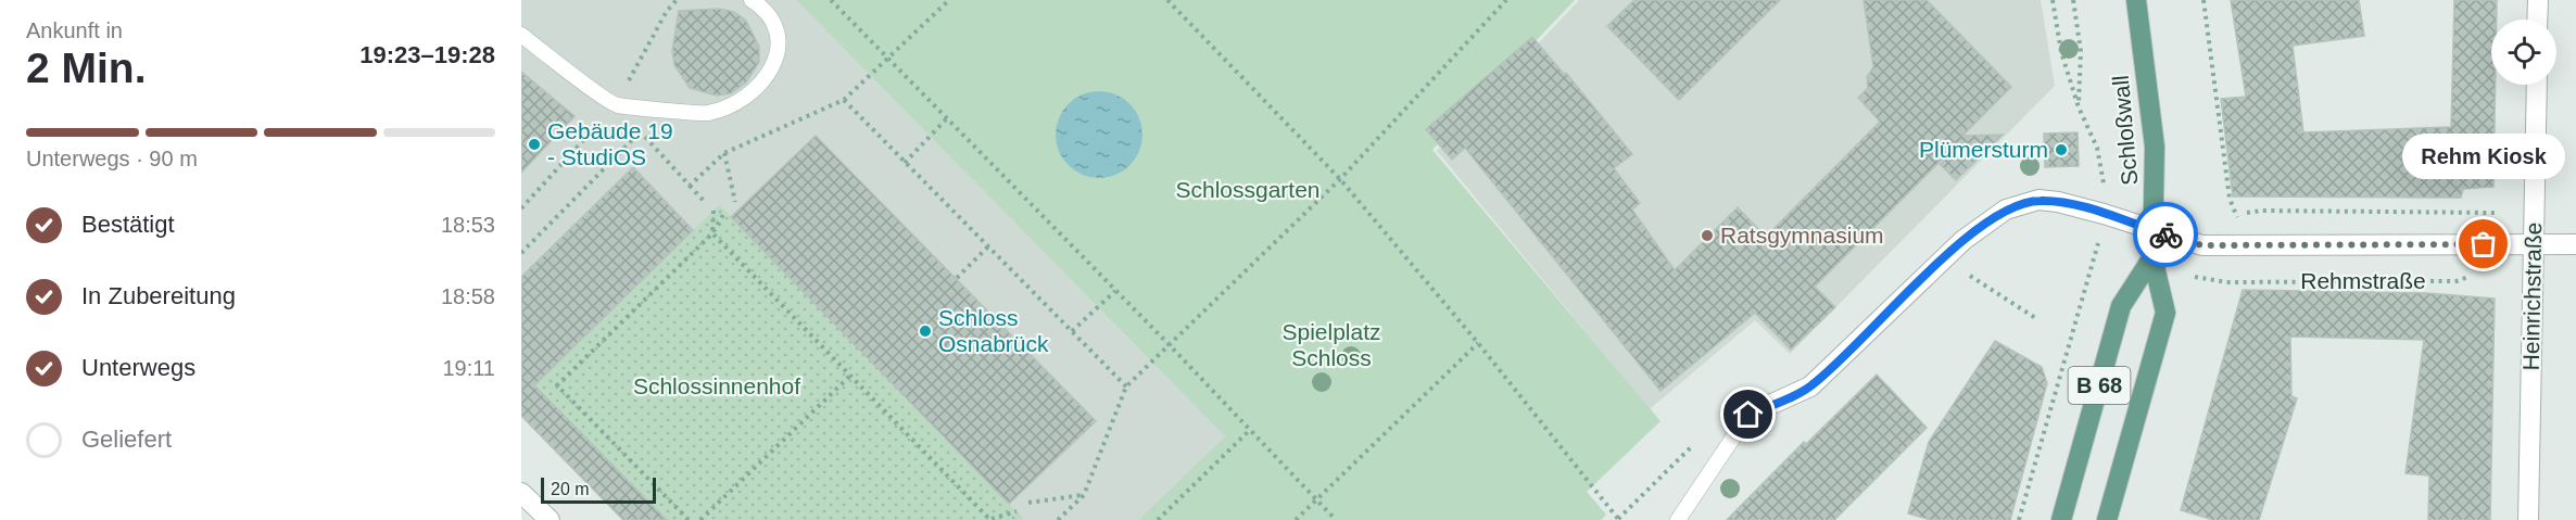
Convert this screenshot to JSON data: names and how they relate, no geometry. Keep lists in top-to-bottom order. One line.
{"streets":{"main road":["Schloßwall","B 68"],"street":["Rehmstraße","Heinrichstraße"]},"crossings":[["Schloßwall","Rehmstraße"],["Rehmstraße","Heinrichstraße"]],"parks":["Schlossgarten","Spielplatz Schloss","Schlossinnenhof"],"places":["Gebäude 19 - StudiOS","Plümersturm","Ratsgymnasium","Rehm Kiosk","Schloss Osnabrück"],"scale_bar":"20 m","page":{"heading":["2 Min.","Ankunft in","19:23–19:28"],"bar":"Unterwegs · 90 m","bubble":"Rehm Kiosk","list":[["Bestätigt","18:53"],["In Zubereitung","18:58"],["Unterwegs","19:11"],"Geliefert"],"scale":"20 m"}}
